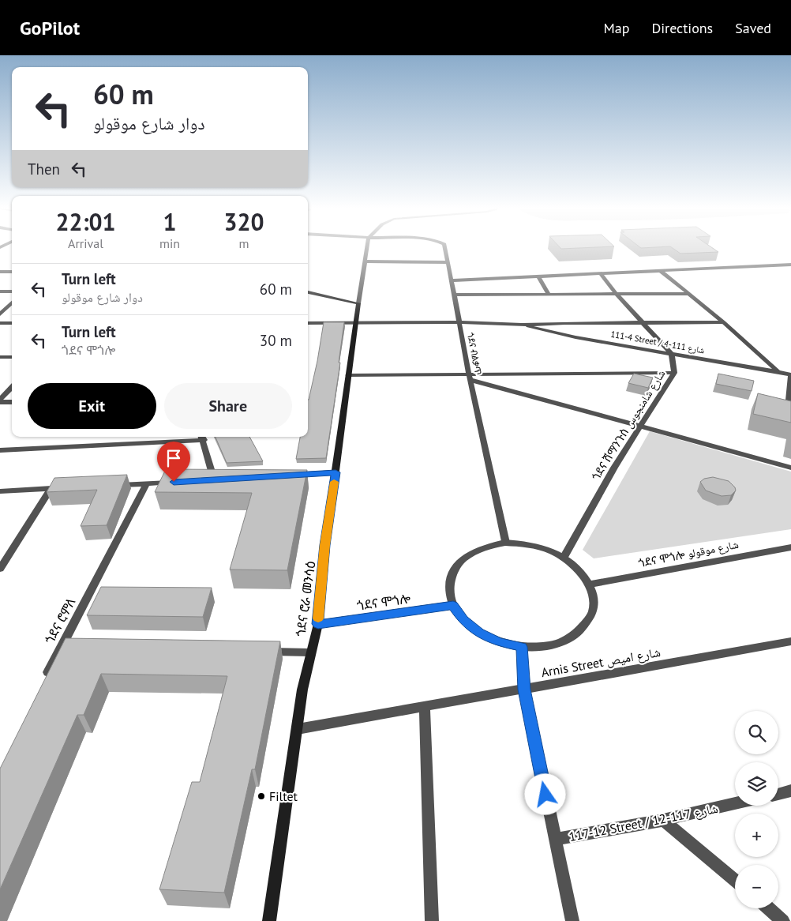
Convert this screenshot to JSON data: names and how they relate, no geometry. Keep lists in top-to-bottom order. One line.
{"streets":{"main road":["ጎደና ሮራ መንሳዕ"],"street":["111-4 Street / شارع 111-4","ጎደና ብልቃጥ","ጎደና ሽማንጉስ شارع شامنجوس","ጎደና ሞጎሎ شارع موقولو","ጎደና ሞጎሎ","ጎደና ሮምለ","Arnis Street شارع اميص","117-12 Street / شارع 117-12"]},"crossings":[["111-4 Street / شارع 111-4","ጎደና ሽማንጉስ شارع شامنجوس"],["ጎደና ብልቃጥ","ጎደና ሽማንጉስ شارع شامنجوس"],["ጎደና ብልቃጥ","ጎደና ሞጎሎ شارع موقولو"],["ጎደና ብልቃጥ","ጎደና ሞጎሎ"],["ጎደና ሽማንጉስ شارع شامنجوس","ጎደና ሞጎሎ شارع موقولو"],["ጎደና ሽማንጉስ شارع شامنجوس","ጎደና ሞጎሎ"],["ጎደና ሞጎሎ شارع موقولو","ጎደና ሞጎሎ"],["ጎደና ሮራ መንሳዕ","ጎደና ሞጎሎ"],["ጎደና ሮራ መንሳዕ","Arnis Street شارع اميص"]],"places":["Filtet"],"page":{"header":"GoPilot","nav":["Map","Directions","Saved"],"turn":["60 m","دوار شارع موقولو"],"then":"Then","eta":["22:01","Arrival","1","min","320","m"],"list":[{"name":"Turn left","note":"دوار شارع موقولو","value":"60 m"},{"name":"Turn left","note":"ጎደና ሞጎሎ","value":"30 m"}],"buttons":["Exit","Share"],"map_buttons":["+","−"]}}
